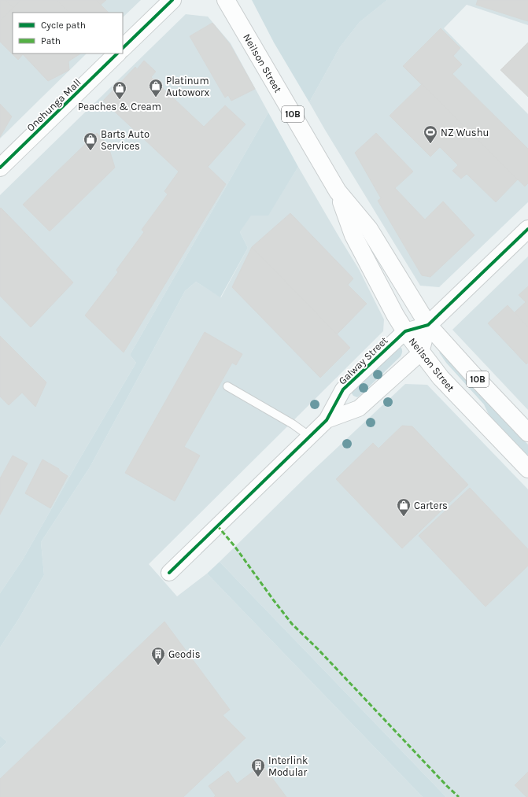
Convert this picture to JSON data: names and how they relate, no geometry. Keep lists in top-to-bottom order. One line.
{"streets":{"main road":["Neilson Street","Onehunga Mall","10B"],"street":["Galway Street"]},"crossings":[["Neilson Street","Galway Street"]],"places":{"shop":["Platinum Autoworx","Peaches & Cream","Barts Auto Services","Carters"],"sports":["NZ Wushu"],"building":["Geodis","Interlink Modular"]},"legend":["Cycle path","Path"]}
